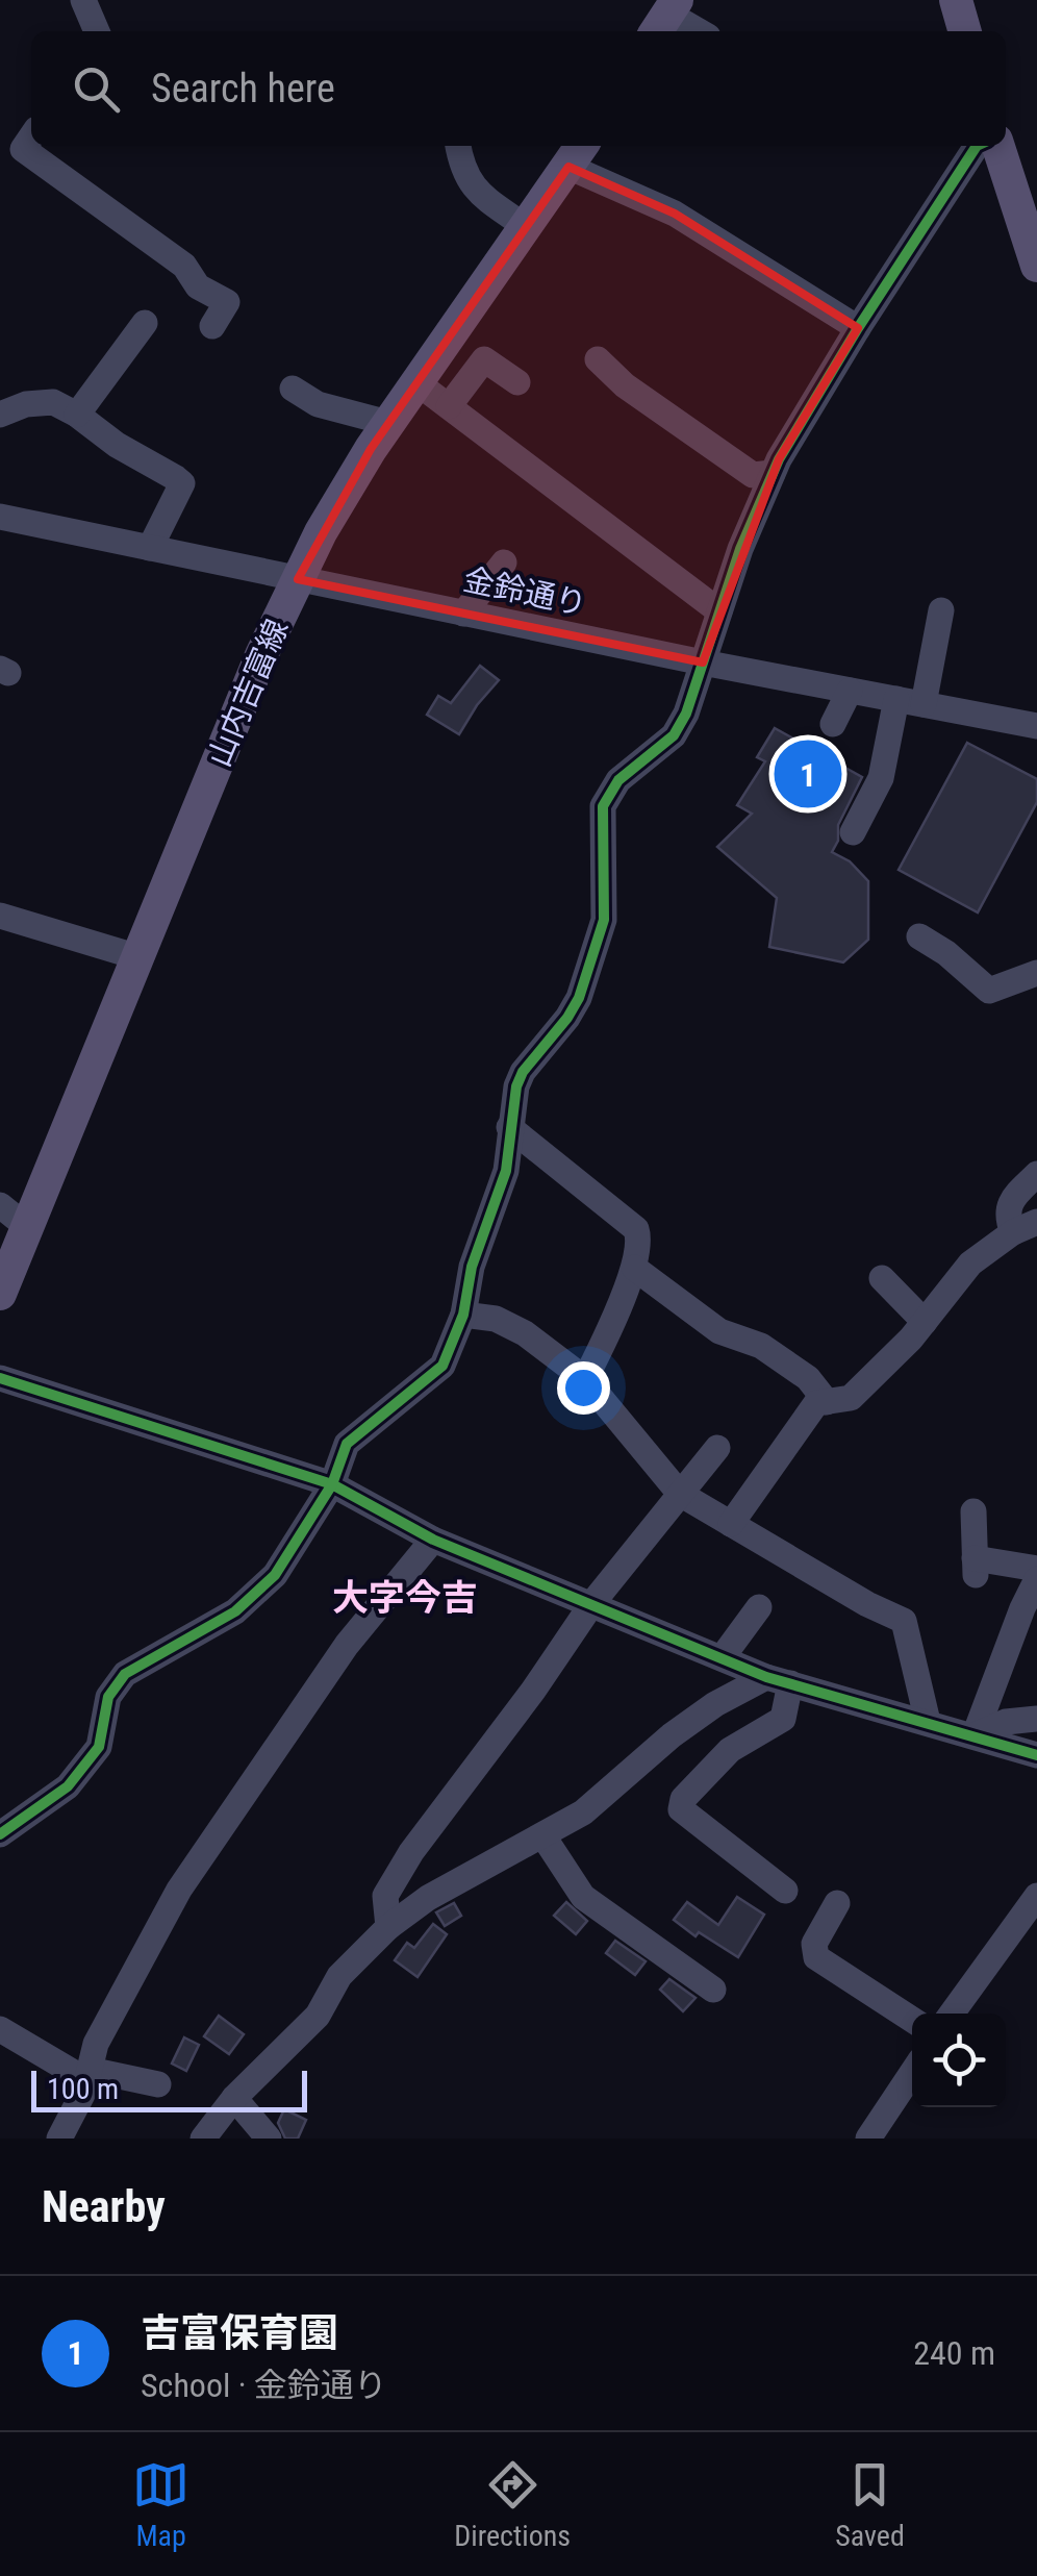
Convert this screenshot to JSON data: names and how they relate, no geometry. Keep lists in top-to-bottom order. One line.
{"streets":{"main road":["山内吉富線"],"street":["金鈴通り"]},"crossings":[["金鈴通り","山内吉富線"]],"districts":["大字今吉"],"scale_bar":"100 m","page":{"search":"Search here","pins":"1","scale":"100 m","heading":"Nearby","list":[{"mark":"1","name":"吉富保育園","note":"School · 金鈴通り","value":"240 m"}],"nav":["Map","Directions","Saved"]}}
